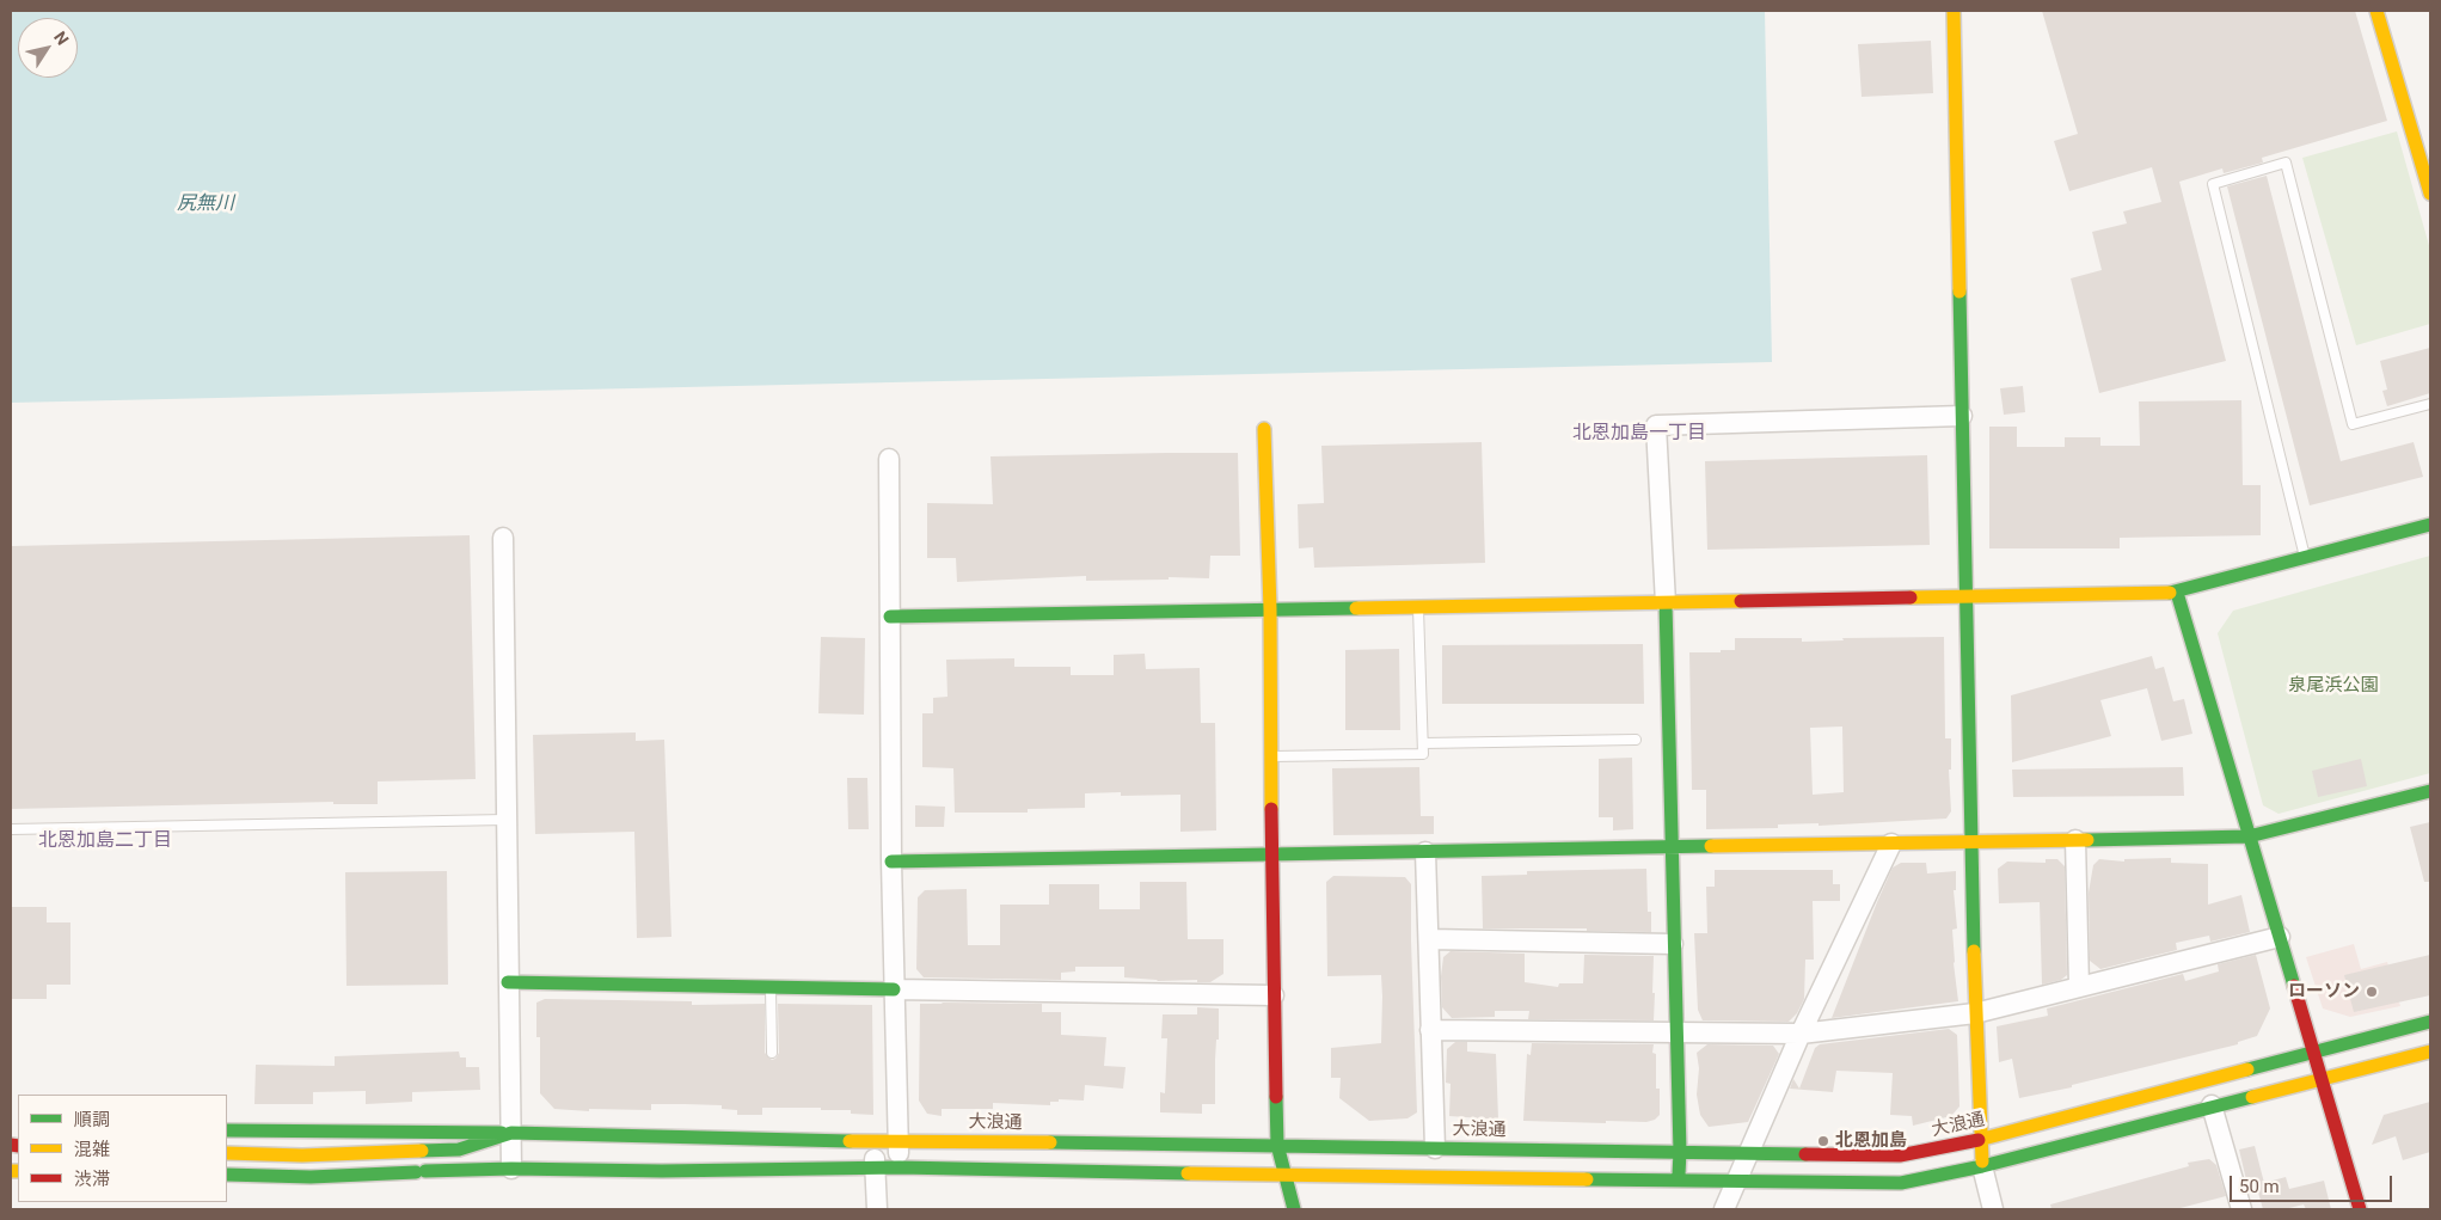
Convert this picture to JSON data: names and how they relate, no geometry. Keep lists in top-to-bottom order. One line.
{"streets":{"street":["大浪通"]},"districts":["北恩加島一丁目","北恩加島二丁目"],"water":["尻無川"],"parks":["泉尾浜公園"],"places":["ローソン","北恩加島"],"legend":["順調","混雑","渋滞"],"scale_bar":"50 m","north":"top right"}
